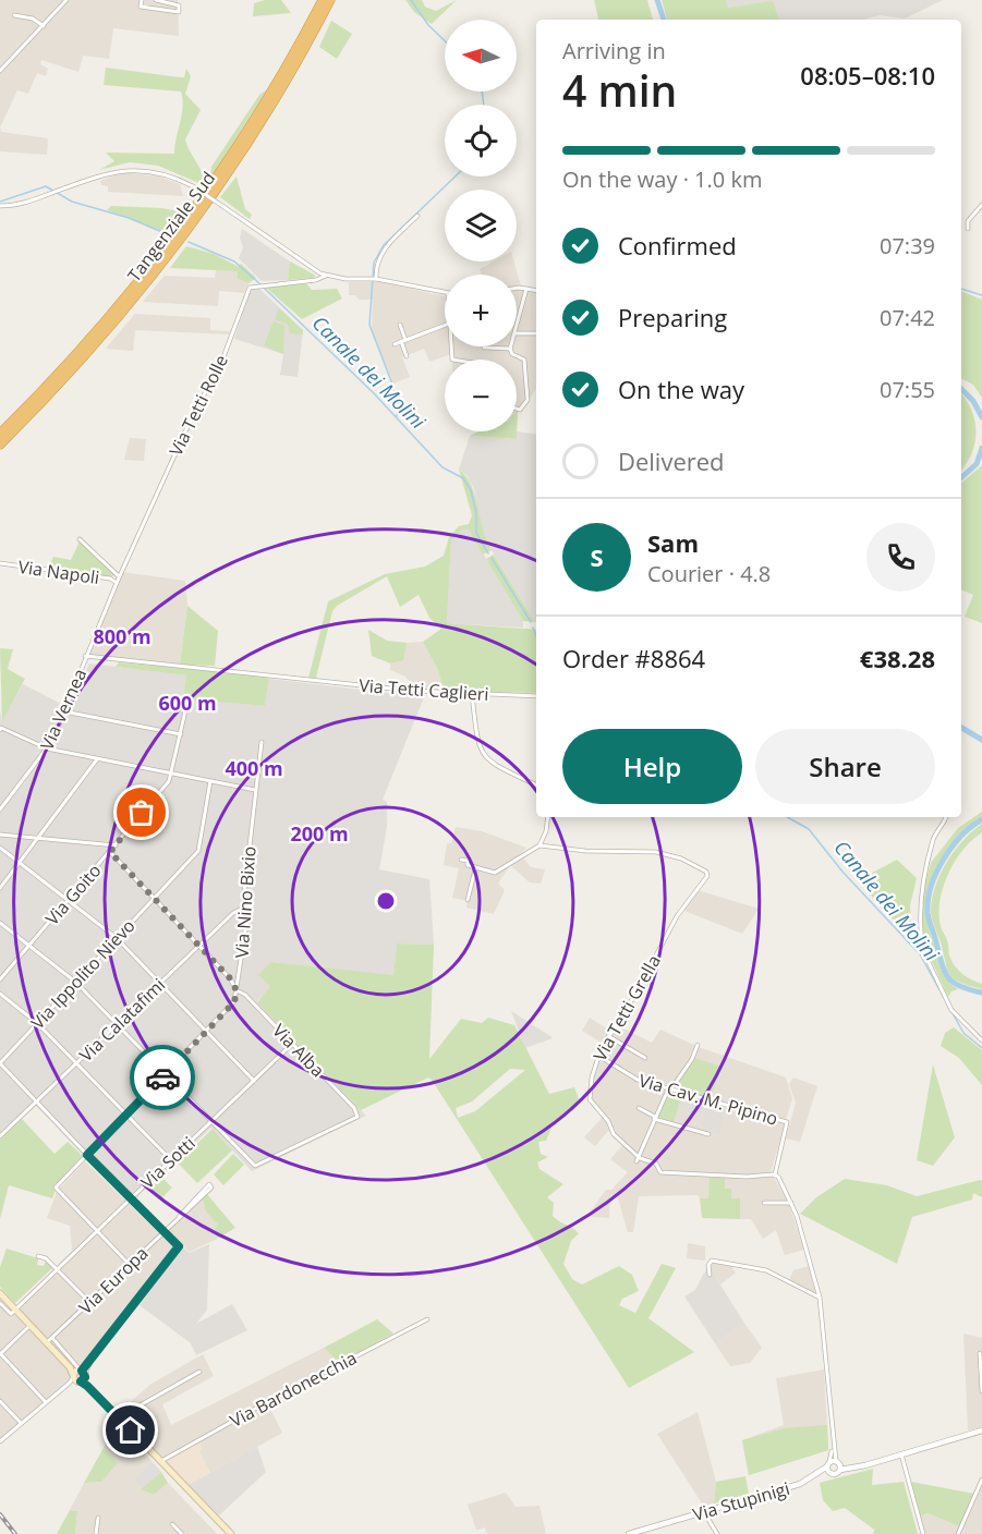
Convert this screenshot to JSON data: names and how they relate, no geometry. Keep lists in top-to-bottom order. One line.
{"streets":{"highway":["Tangenziale Sud"],"street":["Via Tetti Rolle","Via Napoli","Via Tetti Caglieri","Via Vernea","Via Goito","Via Nino Bixio","Via Ippolito Nievo","Via Tetti Grella","Via Calatafimi","Via Alba","Via Cav. M. Pipino","Via Sotti","Via Europa","Via Bardonecchia","Via Stupinigi"]},"crossings":[["Via Tetti Rolle","Via Vernea"],["Via Napoli","Via Vernea"],["Via Tetti Caglieri","Via Vernea"],["Via Goito","Via Alba"],["Via Nino Bixio","Via Calatafimi"],["Via Nino Bixio","Via Alba"],["Via Nino Bixio","Via Sotti"],["Via Ippolito Nievo","Via Alba"],["Via Tetti Grella","Via Cav. M. Pipino"],["Via Calatafimi","Via Alba"],["Via Alba","Via Sotti"]],"water":["Canale dei Molini"],"north":"left","page":{"map_buttons":["+","−"],"heading":["4 min","Arriving in","08:05–08:10"],"panel":["Sam","Courier · 4.8","Order #8864","€38.28"],"bar":"On the way · 1.0 km","list":[["Confirmed","07:39"],["Preparing","07:42"],["On the way","07:55"],"Delivered"],"round":"S","buttons":["Help","Share"]},"rings":["800 m","600 m","400 m","200 m"]}
